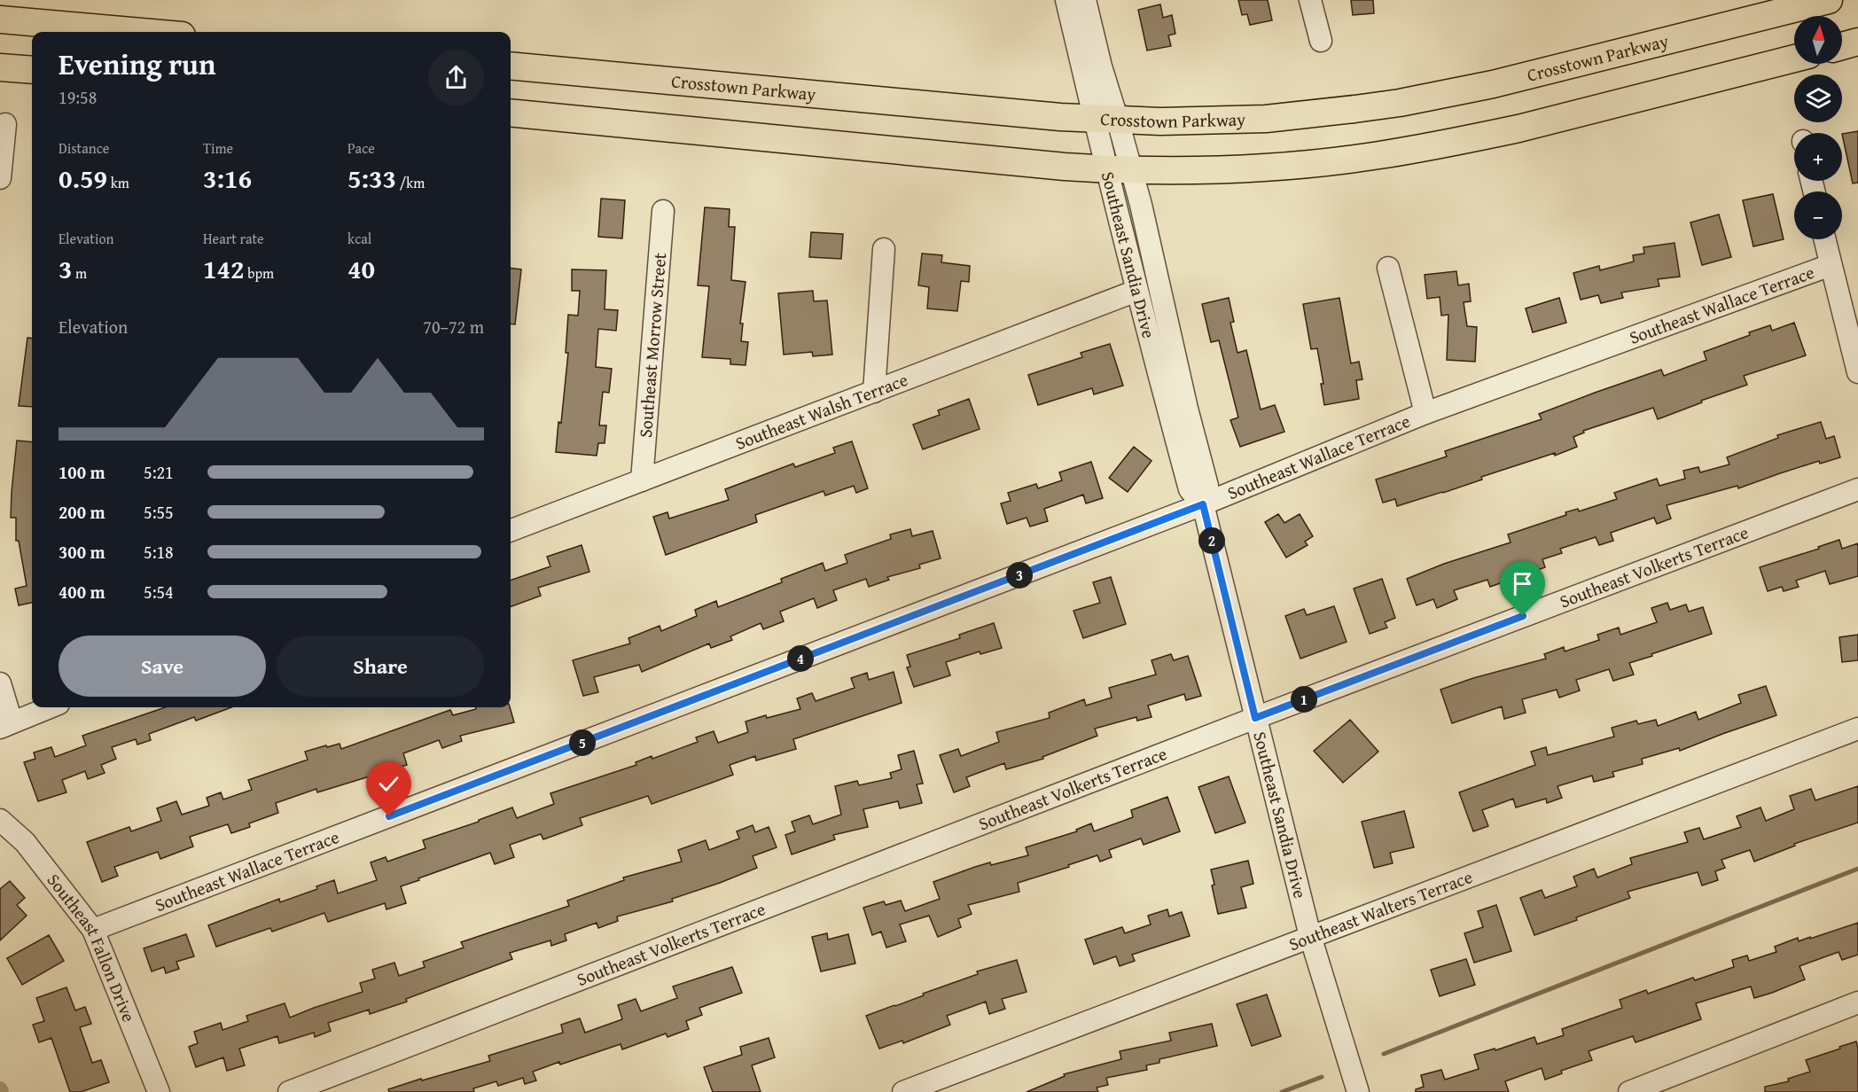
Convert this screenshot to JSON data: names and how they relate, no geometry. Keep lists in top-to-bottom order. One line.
{"streets":{"main road":["Crosstown Parkway"],"street":["Southeast Sandia Drive","Southeast Wallace Terrace","Southeast Morrow Street","Southeast Walsh Terrace","Southeast Volkerts Terrace","Southeast Walters Terrace","Southeast Fallon Drive"]},"crossings":[["Crosstown Parkway","Southeast Sandia Drive"],["Southeast Sandia Drive","Southeast Wallace Terrace"],["Southeast Sandia Drive","Southeast Walsh Terrace"],["Southeast Sandia Drive","Southeast Volkerts Terrace"],["Southeast Sandia Drive","Southeast Walters Terrace"],["Southeast Wallace Terrace","Southeast Fallon Drive"],["Southeast Morrow Street","Southeast Walsh Terrace"]],"north":"top","page":{"map_buttons":["+","−"],"heading":["Evening run","19:58"],"stats":[["Distance","0.59 km"],["Time","3:16"],["Pace","5:33 /km"],["Elevation","3 m"],["Heart rate","142 bpm"],["kcal","40"]],"chart":["Elevation","70–72 m"],"list":[{"name":"100 m","note":"5:21"},{"name":"200 m","note":"5:55"},{"name":"300 m","note":"5:18"},{"name":"400 m","note":"5:54"}],"pins":["2","3","4","1","5"],"buttons":["Save","Share"]}}
